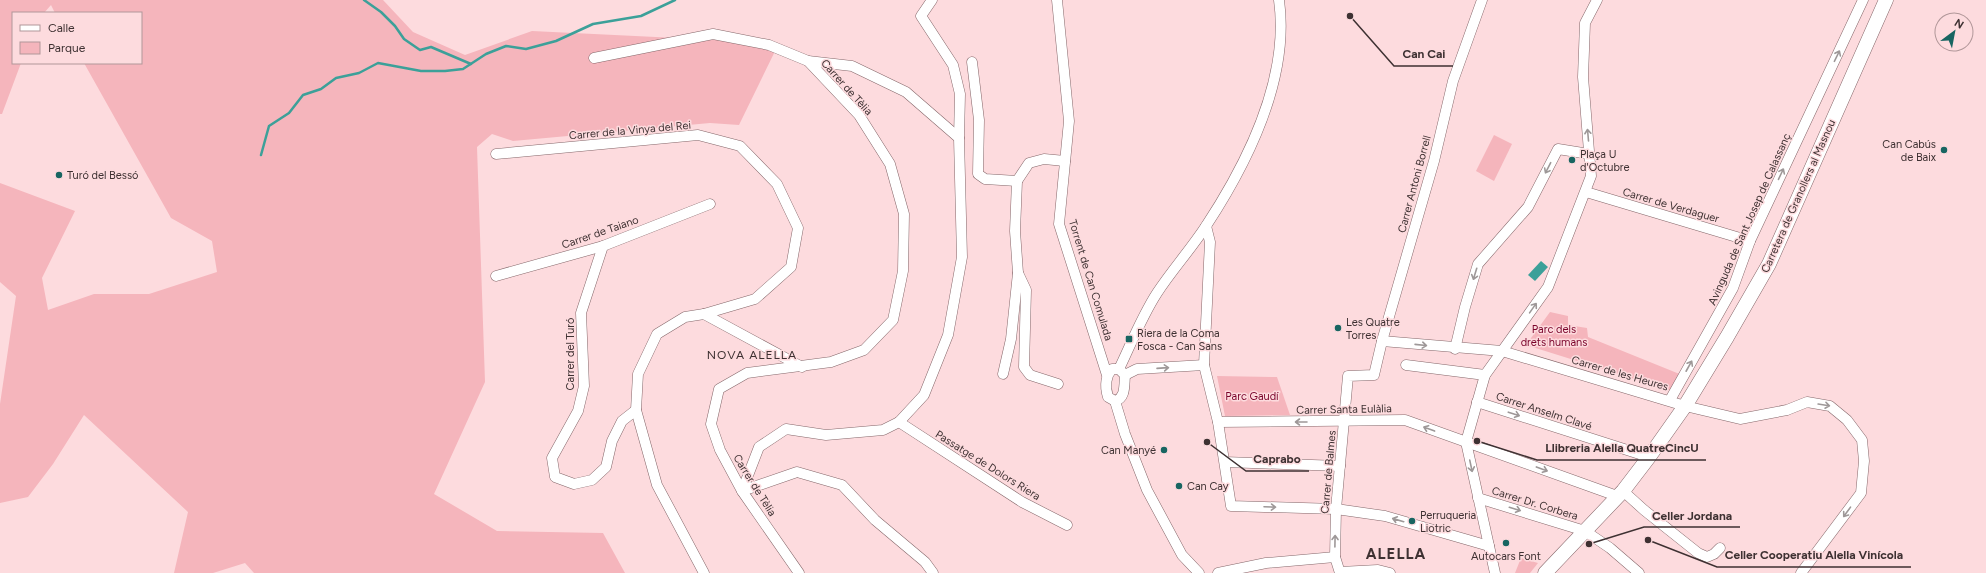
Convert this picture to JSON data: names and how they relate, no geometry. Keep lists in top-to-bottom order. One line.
{"streets":{"main road":["Carretera de Granollers al Masnou"],"street":["Carrer de Tèlia","Carrer de la Vinya del Rei","Carrer Antoni Borrell","Carrer de Verdaguer","Avinguda de Sant Josep de Calassanç","Carrer de Taiano","Torrent de Can Comulada","Carrer del Turó","Carrer de les Heures","Carrer Santa Eulàlia","Carrer Anselm Clavé","Passatge de Dolors Riera","Carrer de Balmes","Carrer Dr. Corbera"]},"crossings":[["Carrer de la Vinya del Rei","Carrer del Turó"],["Carrer Antoni Borrell","Carrer de les Heures"],["Carrer Antoni Borrell","Carrer de Balmes"],["Carretera de Granollers al Masnou","Carrer de les Heures"],["Carretera de Granollers al Masnou","Carrer Santa Eulàlia"],["Carretera de Granollers al Masnou","Carrer Anselm Clavé"],["Carretera de Granollers al Masnou","Carrer Dr. Corbera"],["Carrer de Verdaguer","Avinguda de Sant Josep de Calassanç"],["Avinguda de Sant Josep de Calassanç","Carrer de les Heures"],["Carrer de Taiano","Carrer del Turó"],["Carrer Santa Eulàlia","Carrer de Balmes"]],"one_way":["Avinguda de Sant Josep de Calassanç","Carrer Anselm Clavé","Carrer Dr. Corbera"],"districts":["NOVA ALELLA","ALELLA"],"parks":["Parc dels drets humans","Parc Gaudí"],"places":{"other":["Can Cai","Can Cabús de Baix","Plaça U d'Octubre","Turó del Bessó","Les Quatre Torres","Llibreria Alella QuatreCincU","Caprabo","Can Manyé","Can Cay","Perruqueria Liotric","Celler Cooperatiu Alella Vinícola","Autocars Font","Celler Jordana"],"transit":["Riera de la Coma Fosca - Can Sans"]},"legend":["Calle","Parque"],"north":"top right"}
